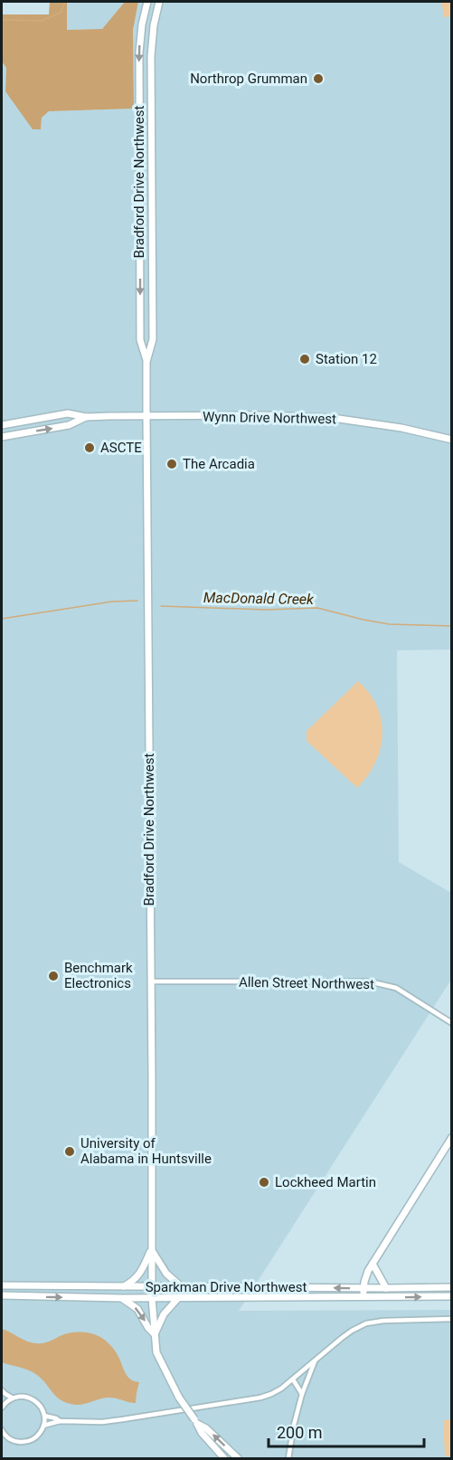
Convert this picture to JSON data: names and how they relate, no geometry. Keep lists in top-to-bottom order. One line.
{"streets":{"main road":["Bradford Drive Northwest","Wynn Drive Northwest","Sparkman Drive Northwest"],"street":["Allen Street Northwest"]},"crossings":[["Bradford Drive Northwest","Wynn Drive Northwest"],["Bradford Drive Northwest","Allen Street Northwest"],["Bradford Drive Northwest","Sparkman Drive Northwest"]],"water":["MacDonald Creek"],"places":["Northrop Grumman","Station 12","ASCTE","The Arcadia","Benchmark Electronics","University of Alabama in Huntsville","Lockheed Martin"],"scale_bar":"200 m"}
